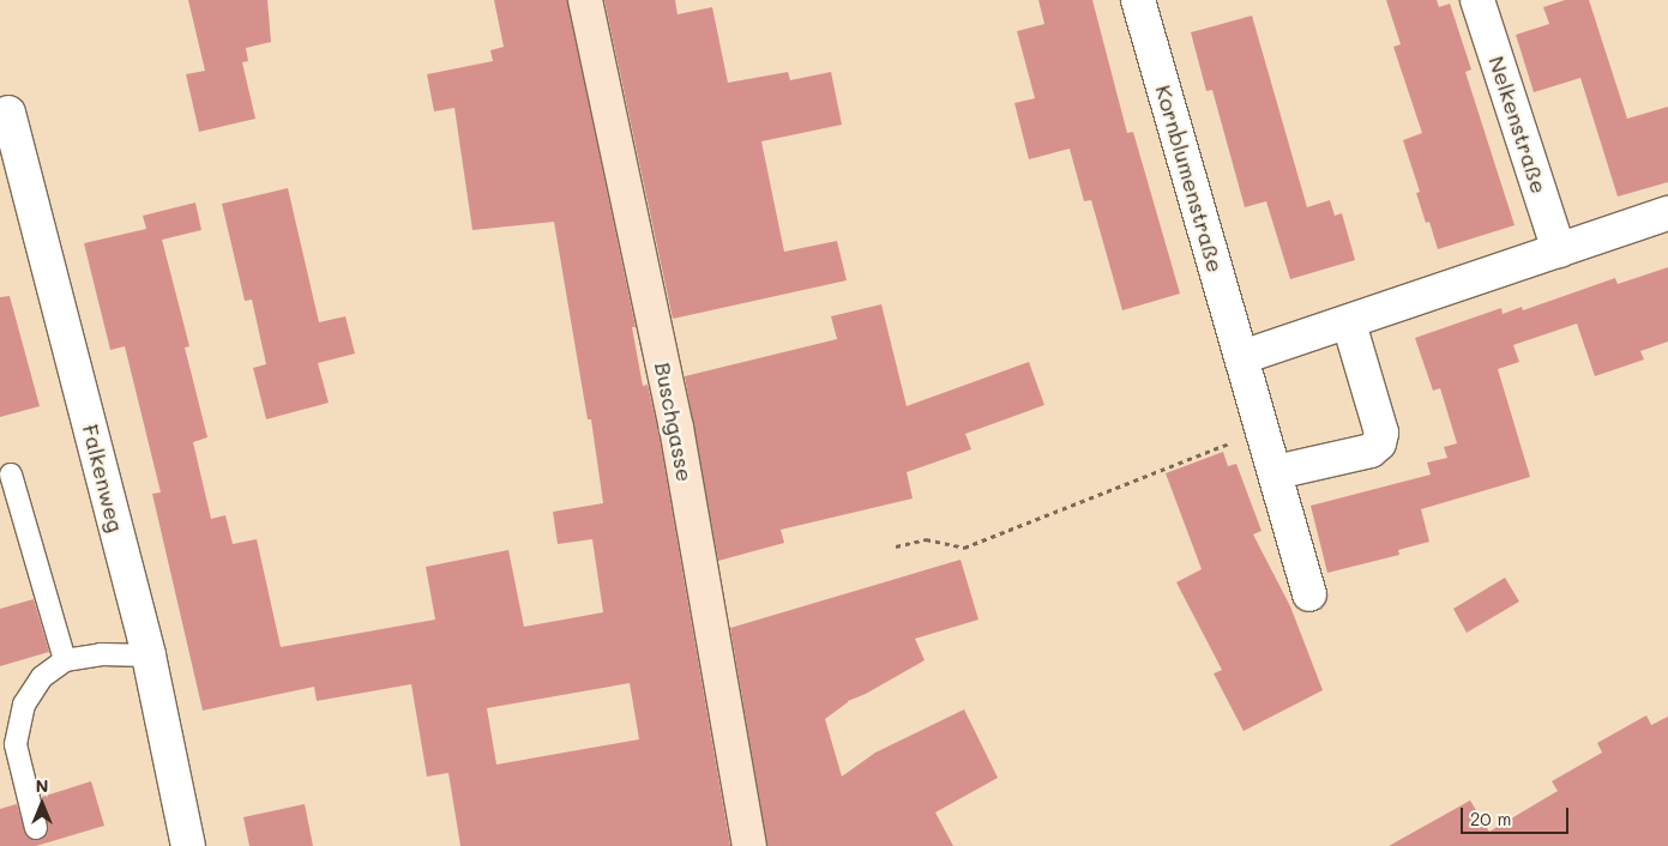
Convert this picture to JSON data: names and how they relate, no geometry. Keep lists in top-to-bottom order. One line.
{"streets":{"street":["Nelkenstraße","Kornblumenstraße","Buschgasse","Falkenweg"]},"scale_bar":"20 m","north":"top"}
